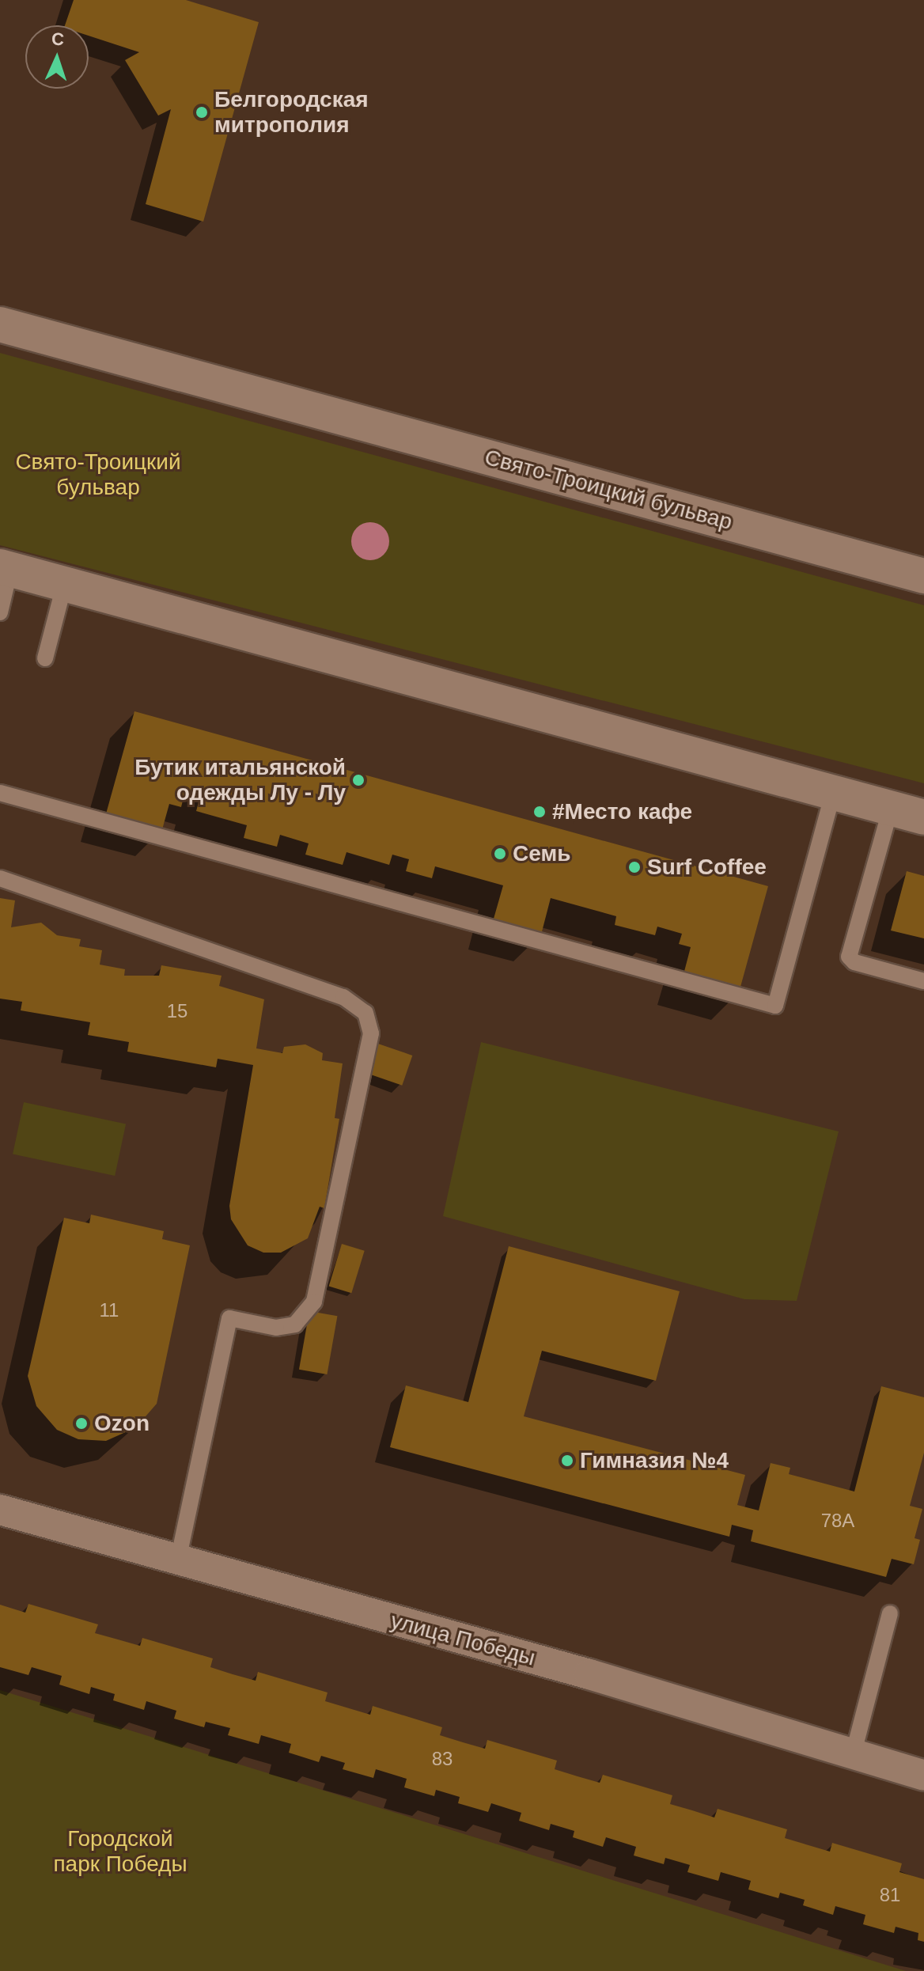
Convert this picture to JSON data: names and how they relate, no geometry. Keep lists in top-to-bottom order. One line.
{"streets":{"street":["Свято-Троицкий бульвар","улица Победы"]},"parks":["Свято-Троицкий бульвар","Городской парк Победы"],"places":["Белгородская митрополия","Бутик итальянской одежды Лу - Лу","#Место кафе","Семь","Surf Coffee","Ozon","Гимназия №4"],"house_numbers":["15","11","78А","83","81"],"north":"top"}
